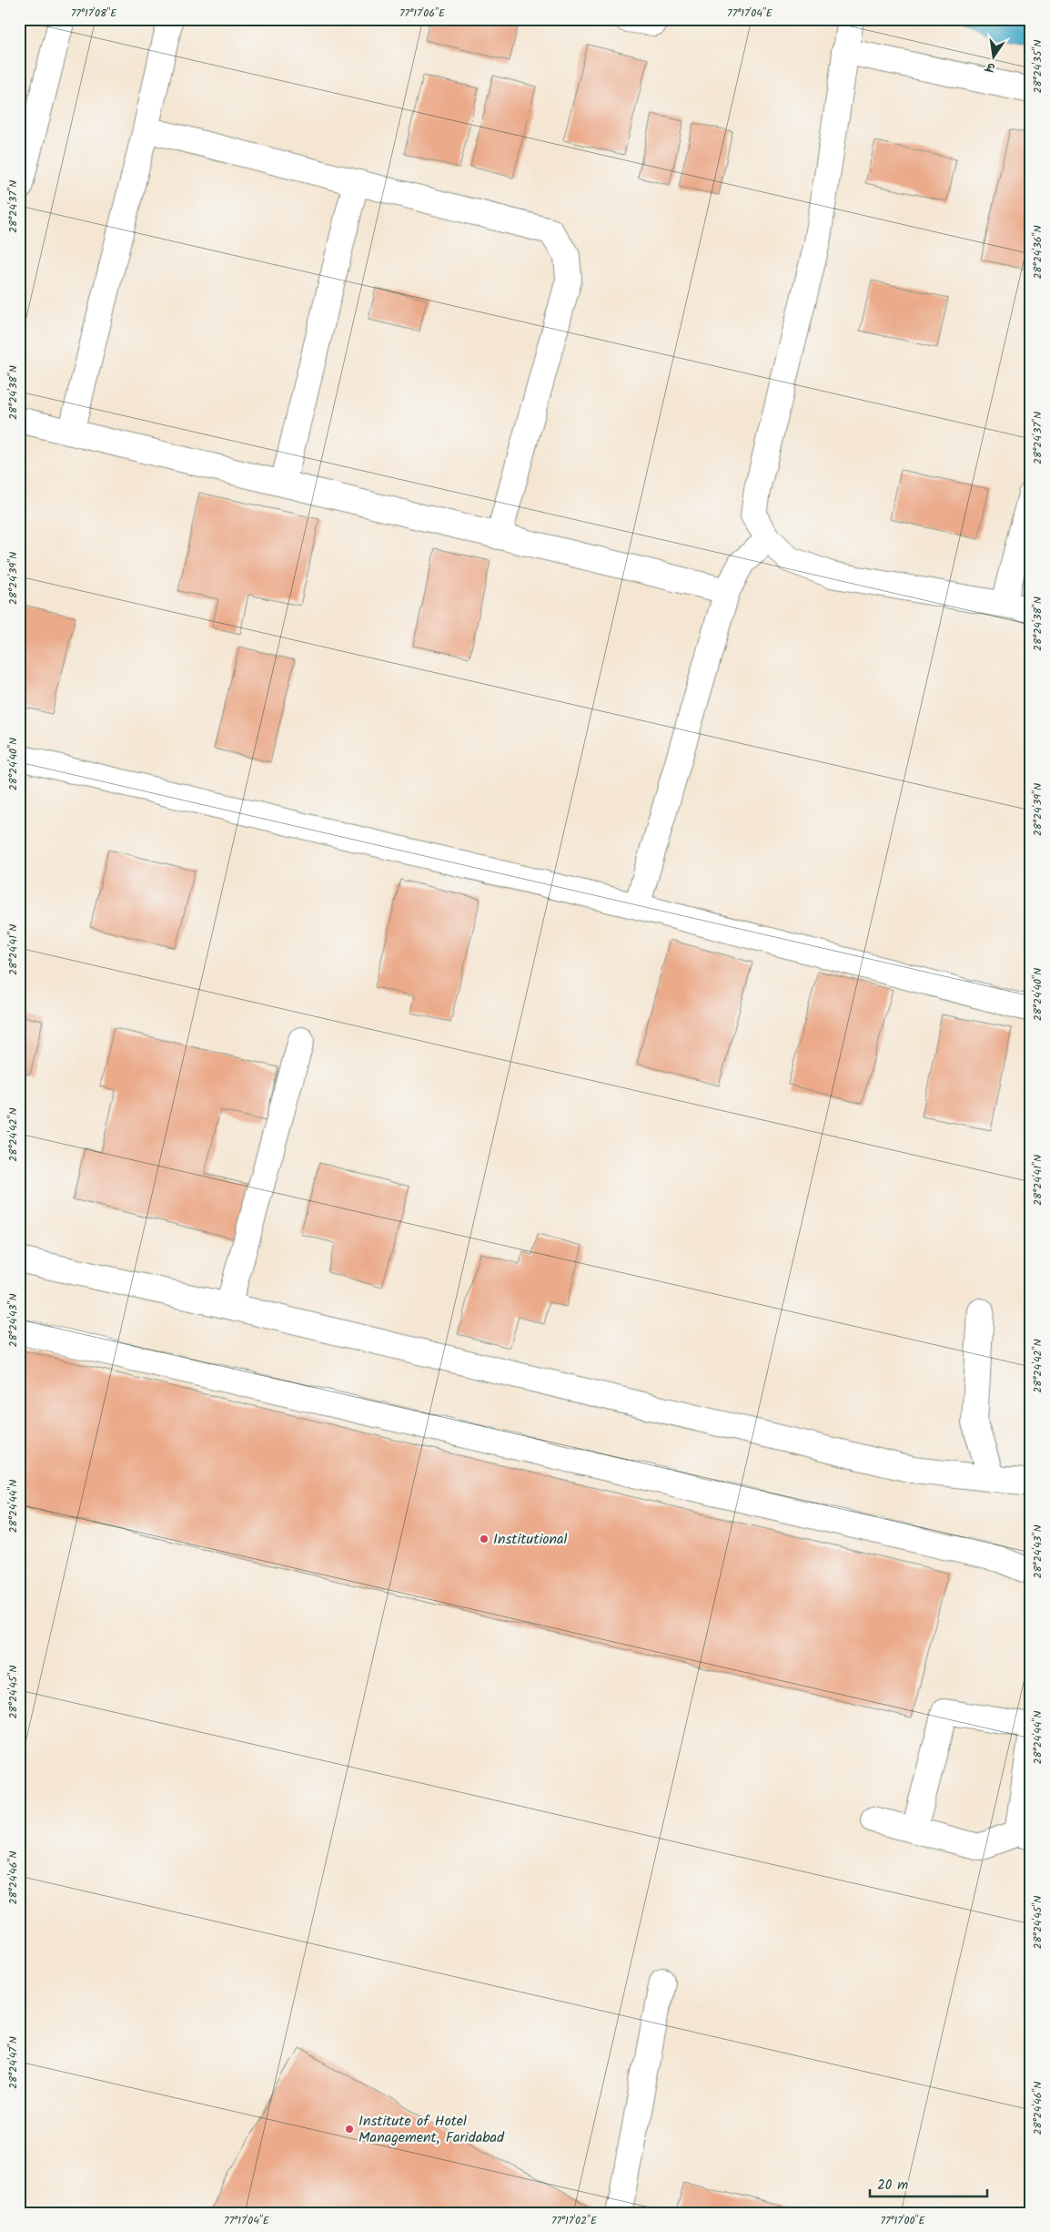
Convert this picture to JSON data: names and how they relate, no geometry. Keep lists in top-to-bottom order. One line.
{"places":["Institutional","Institute of Hotel Management, Faridabad"],"scale_bar":"20 m","north":"bottom","coordinates":["77°17'08\"E","77°17'06\"E","77°17'04\"E","28°24'35\"N","28°24'37\"N","28°24'36\"N","28°24'38\"N","28°24'39\"N","28°24'40\"N","28°24'41\"N","28°24'42\"N","28°24'43\"N","28°24'44\"N","28°24'45\"N","28°24'46\"N","28°24'47\"N","77°17'02\"E","77°17'00\"E"]}
